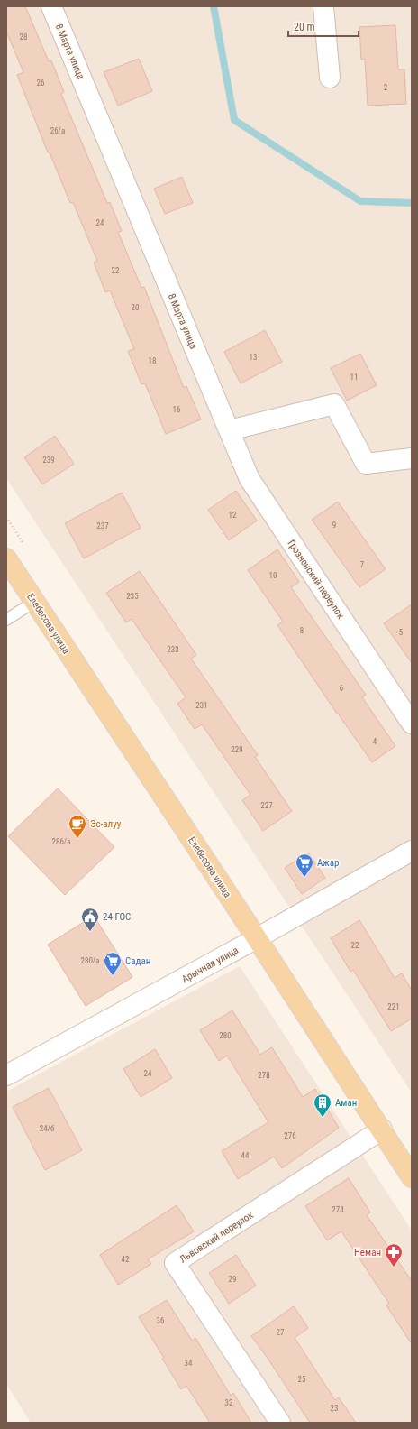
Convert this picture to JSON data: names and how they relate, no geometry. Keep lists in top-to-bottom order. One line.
{"streets":{"main road":["Елебесова улица"],"street":["8 Марта улица","Грозненский переулок","Арычная улица","Львовский переулок"]},"crossings":[["8 Марта улица","Грозненский переулок"],["Елебесова улица","Арычная улица"],["Елебесова улица","Львовский переулок"]],"places":{"cafe":["Эс-алуу"],"supermarket":["Ажар","Садан"],"public building":["24 ГОС"],"building":["Аман"],"pharmacy":["Неман"]},"house_numbers":["28","26","2","26/а","24","22","20","13","18","11","16","239","12","9","237","7","10","235","8","5","233","6","231","4","229","227","286/а","22","280/а","221","280","24","278","24/б","276","44","274","42","29","36","27","34","25","32","23"],"scale_bar":"20 m"}
